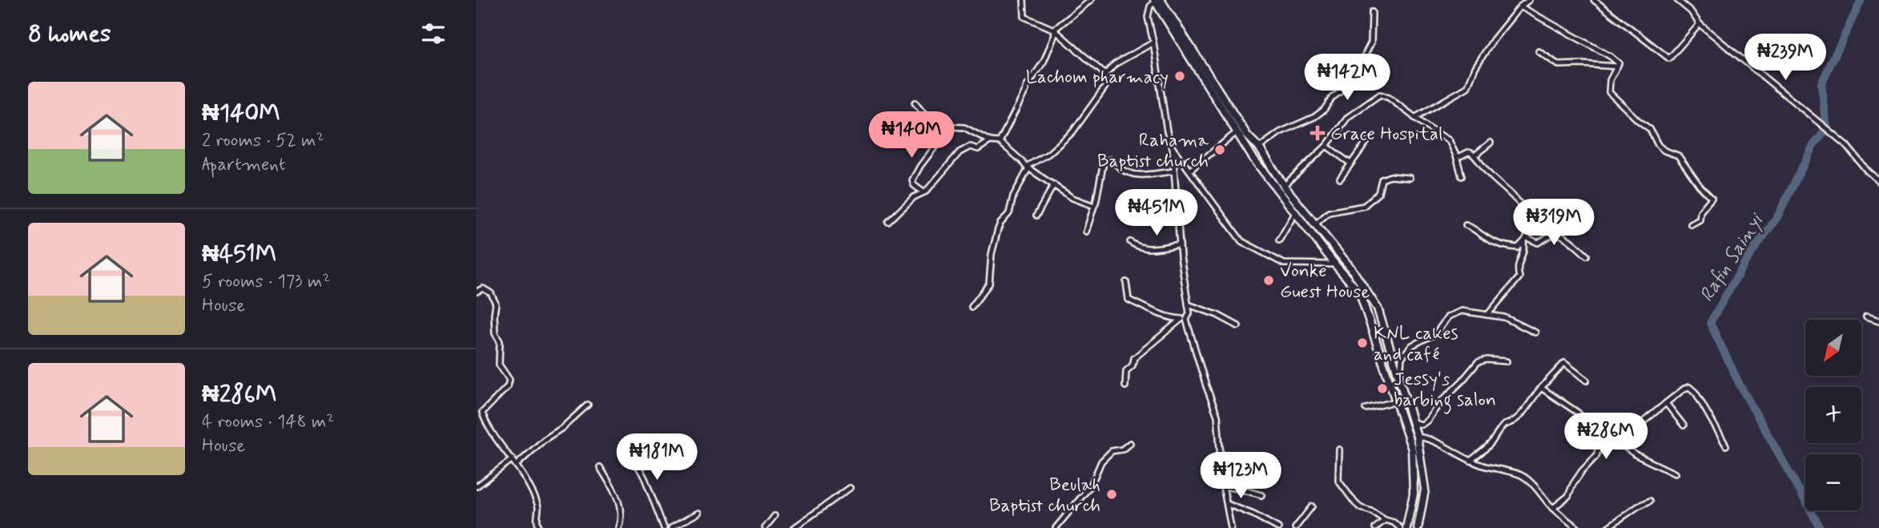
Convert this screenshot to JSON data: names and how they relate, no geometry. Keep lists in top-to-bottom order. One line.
{"water":["Rafin Sainyi"],"places":{"other":["Lachom pharmacy","Rahama Baptist church","Vonke Guest House","KNL cakes and café","Jessy's barbing salon","Beulah Baptist church"],"health":["Grace Hospital"]},"north":"bottom left","page":{"heading":"8 homes","price":["₦239M","₦142M","₦140M","₦451M","₦319M","₦286M","₦181M","₦123M"],"list":[{"name":"₦140M","note":"2 rooms · 52 m² · Apartment"},{"name":"₦451M","note":"5 rooms · 173 m² · House"},{"name":"₦286M","note":"4 rooms · 148 m² · House"}],"map_buttons":["+","−"]}}
